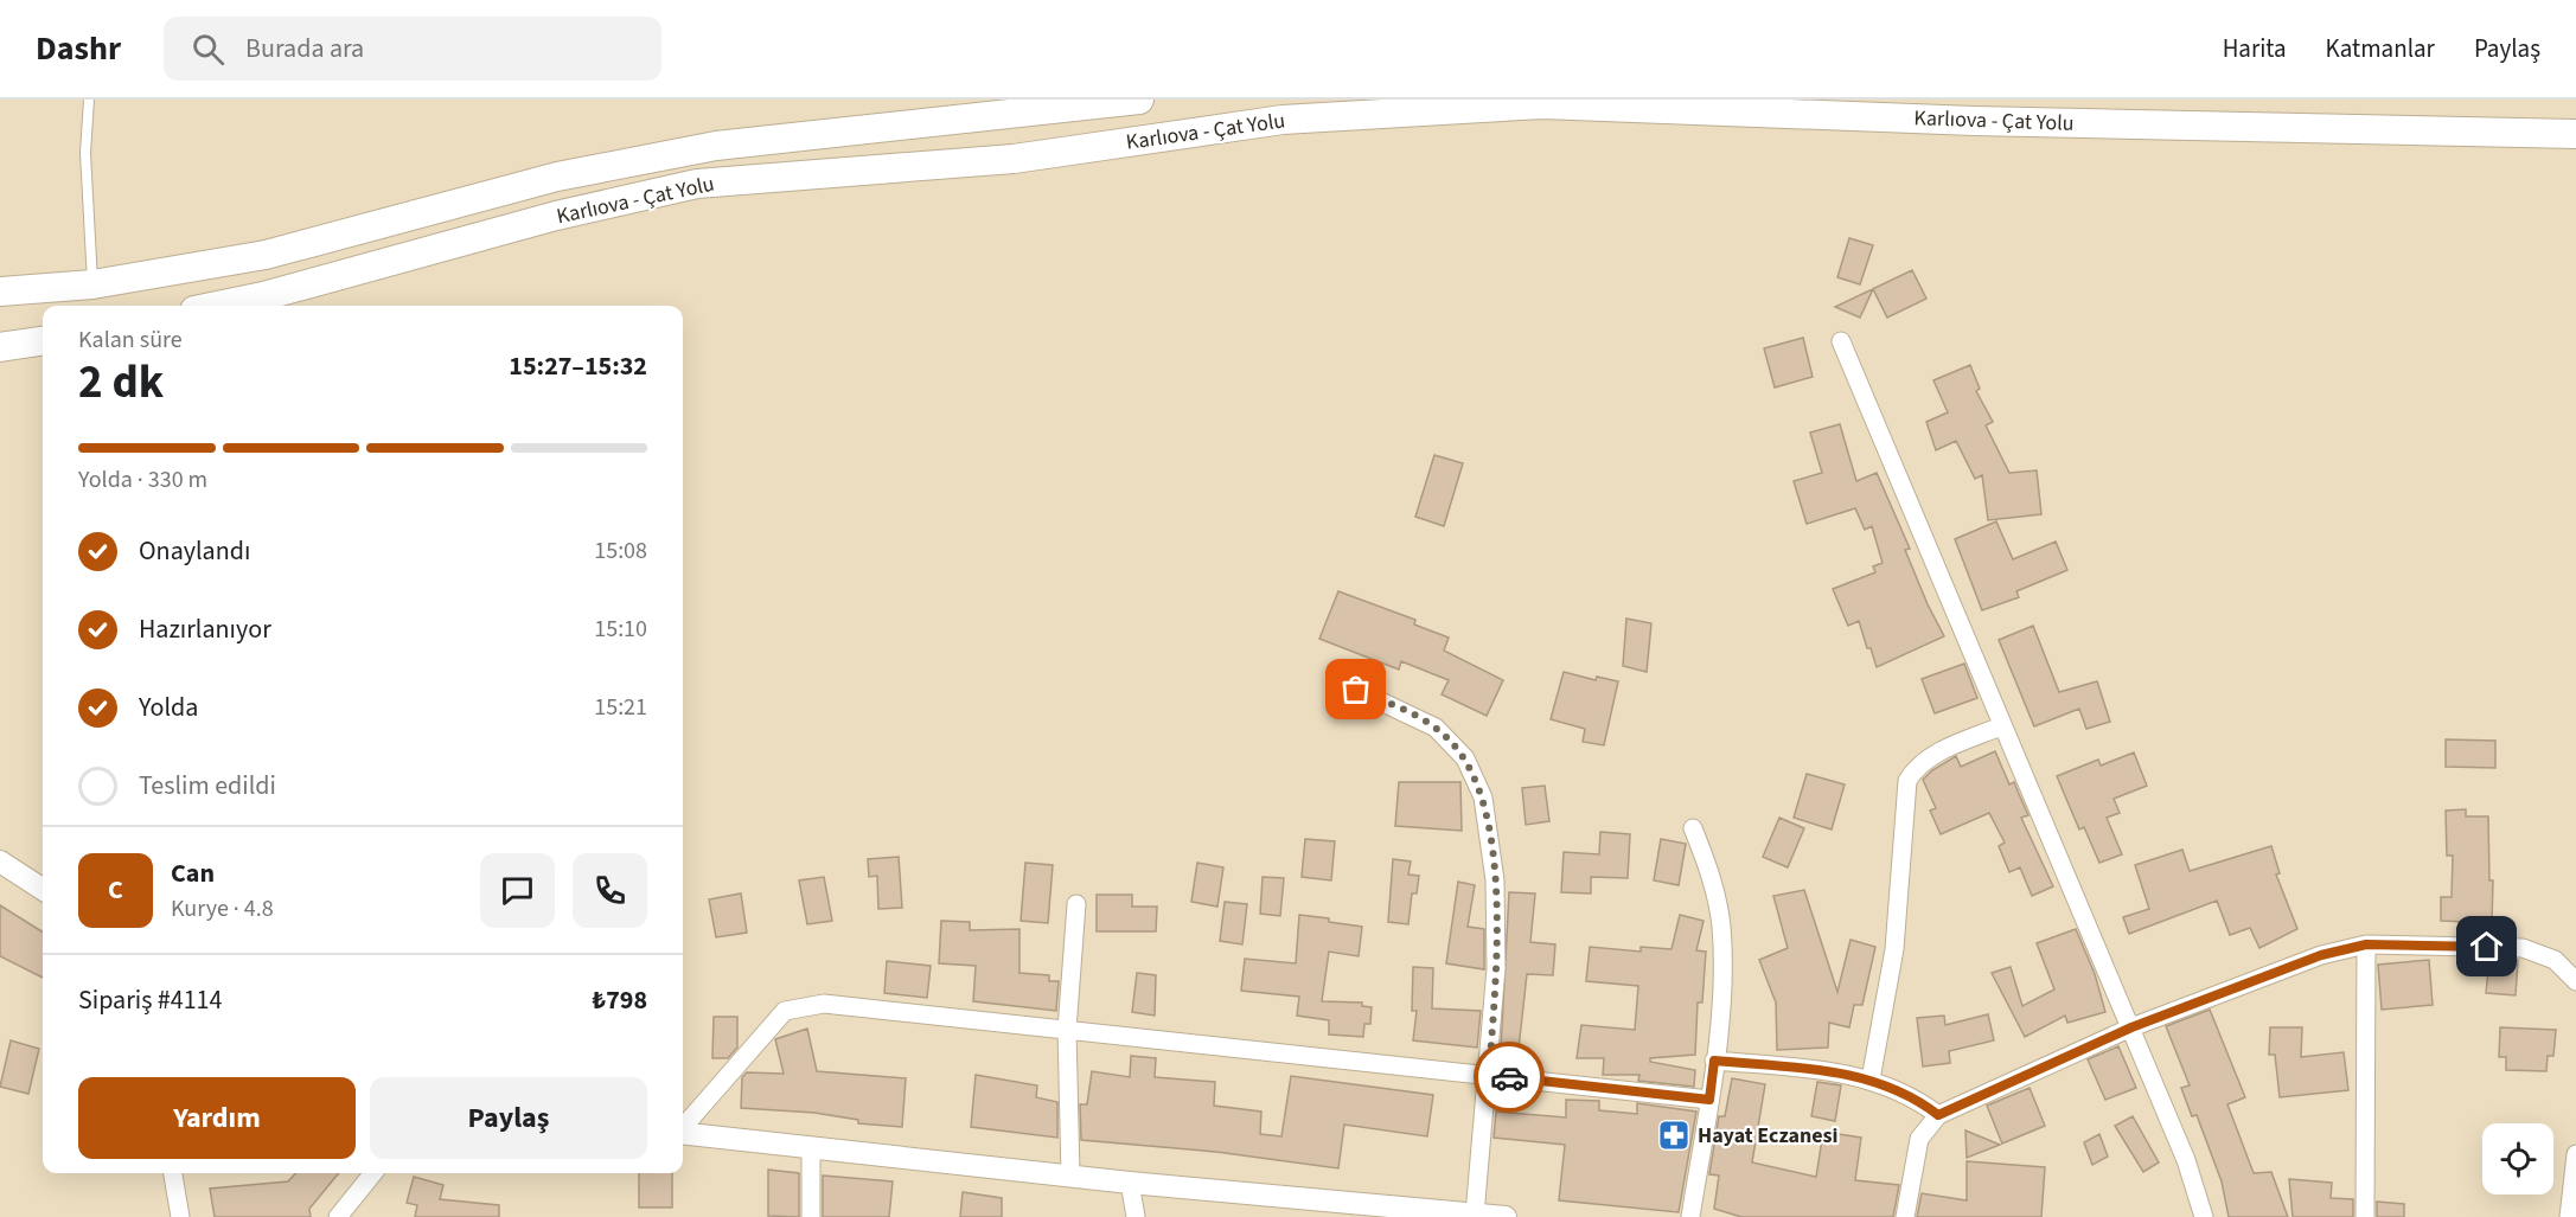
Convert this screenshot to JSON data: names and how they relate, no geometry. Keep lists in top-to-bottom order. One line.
{"streets":{"highway":["Karlıova - Çat Yolu"]},"places":{"pharmacy":["Hayat Eczanesi"]},"page":{"header":"Dashr","search":"Burada ara","nav":["Harita","Katmanlar","Paylaş"],"heading":["2 dk","Kalan süre","15:27–15:32"],"panel":["Can","Kurye · 4.8","Sipariş #4114","₺798"],"bar":"Yolda · 330 m","list":[["Onaylandı","15:08"],["Hazırlanıyor","15:10"],["Yolda","15:21"],"Teslim edildi"],"round":"C","buttons":["Yardım","Paylaş"]}}
